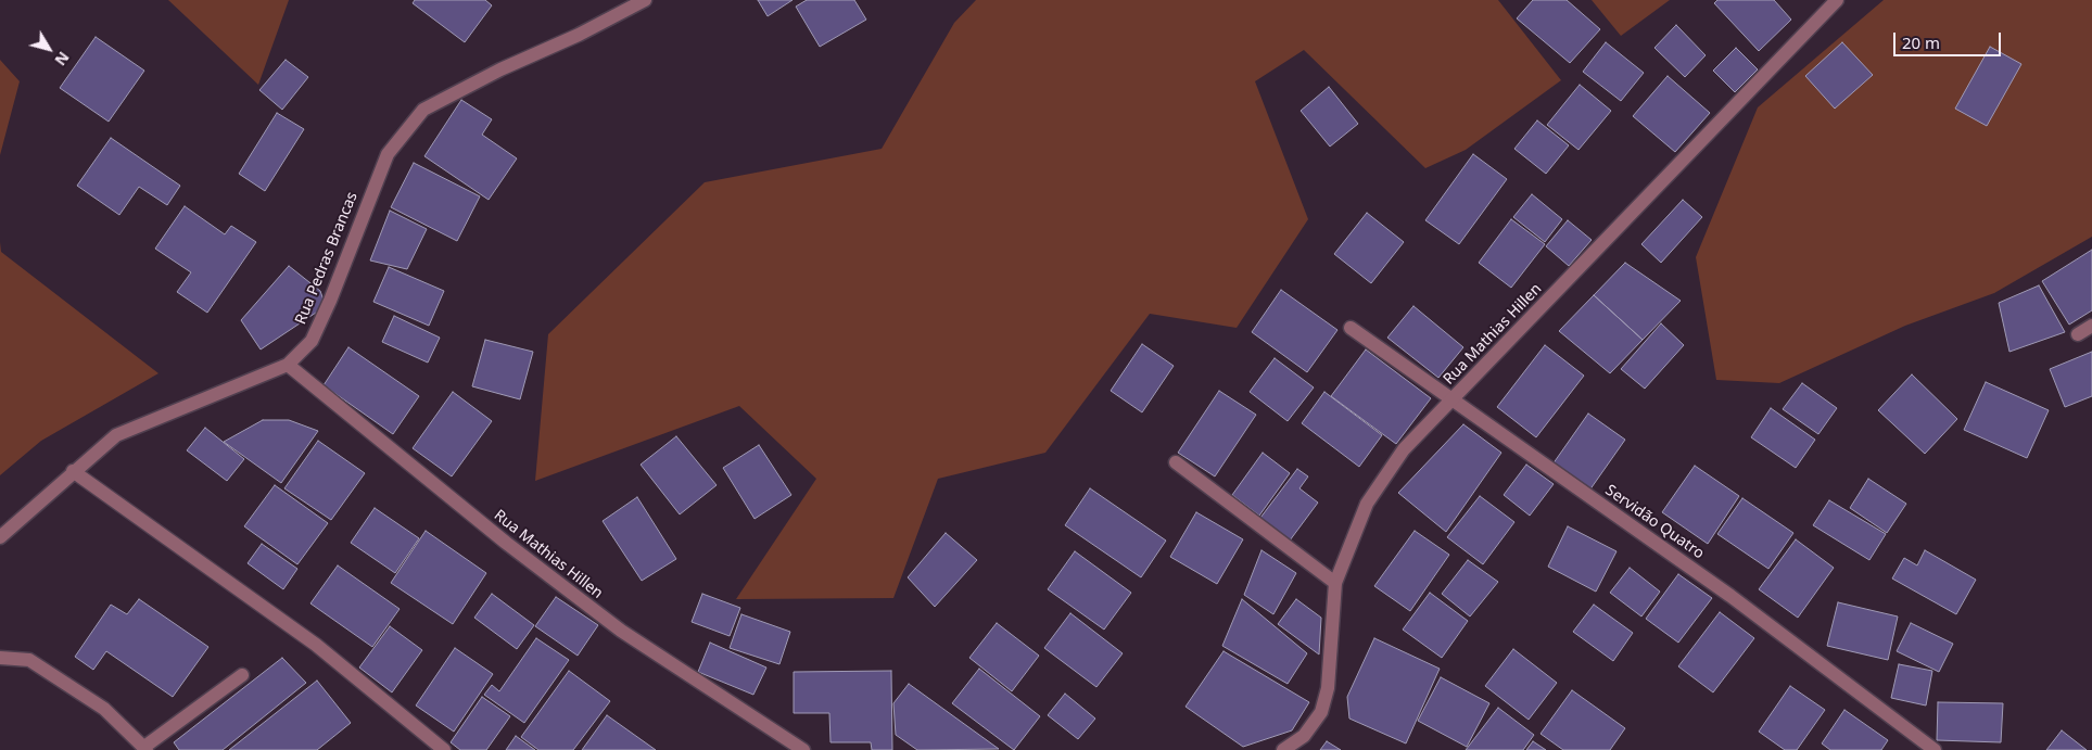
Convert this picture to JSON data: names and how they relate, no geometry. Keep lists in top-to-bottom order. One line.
{"streets":{"street":["Rua Pedras Brancas","Rua Mathias Hillen","Servidão Quatro"]},"crossings":[["Rua Pedras Brancas","Rua Mathias Hillen"],["Rua Mathias Hillen","Servidão Quatro"]],"scale_bar":"20 m","north":"bottom right"}
